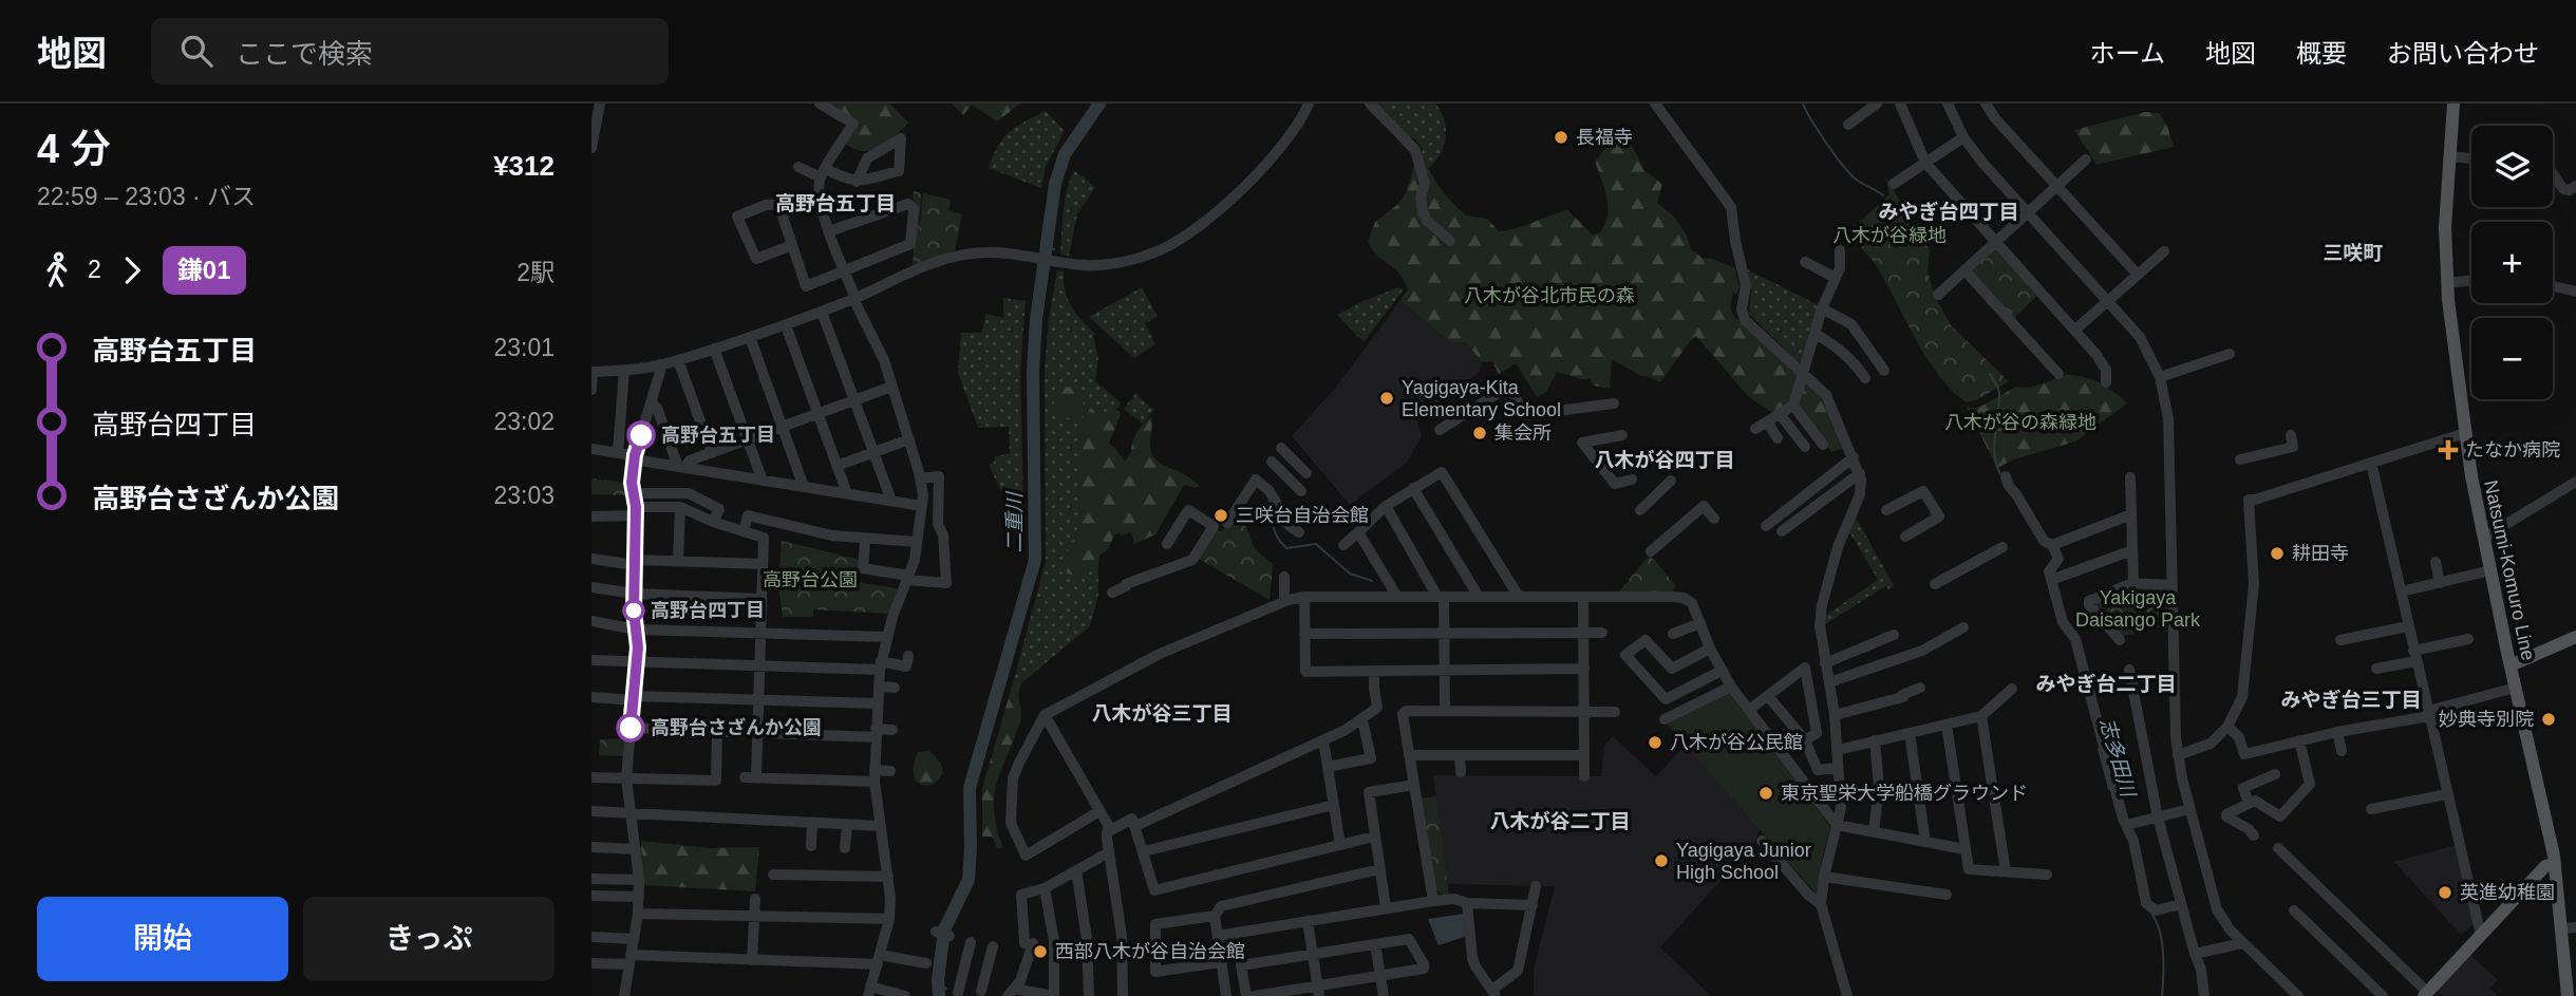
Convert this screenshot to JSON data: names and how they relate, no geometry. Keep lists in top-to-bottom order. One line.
{"streets":{"main road":["Natsumi-Komuro Line"]},"districts":["高野台五丁目","みやぎ台四丁目","三咲町","八木が谷四丁目","みやぎ台二丁目","みやぎ台三丁目","八木が谷三丁目","八木が谷二丁目"],"water":["二重川","志多田川"],"parks":["八木が谷緑地","八木が谷北市民の森","八木が谷の森緑地","高野台公園","Yakigaya Daisango Park"],"places":{"other":["長福寺","Yagigaya-Kita Elementary School","集会所","高野台五丁目","三咲台自治会館","耕田寺","高野台四丁目","妙典寺別院","高野台さざんか公園","八木が谷公民館","東京聖栄大学船橋グラウンド","Yagigaya Junior High School","英進幼稚園","西部八木が谷自治会館"],"health":["たなか病院"]},"lines":["bus line 鎌01"],"page":{"header":"地図","search":"ここで検索","nav":["ホーム","地図","概要","お問い合わせ"],"heading":["4 分","22:59 – 23:03 · バス","¥312"],"map_buttons":["+","−"],"legs":["2","鎌01","2駅"],"list":[{"name":"高野台五丁目","value":"23:01"},{"name":"高野台四丁目","value":"23:02"},{"name":"高野台さざんか公園","value":"23:03"}],"buttons":["開始","きっぷ"]}}
